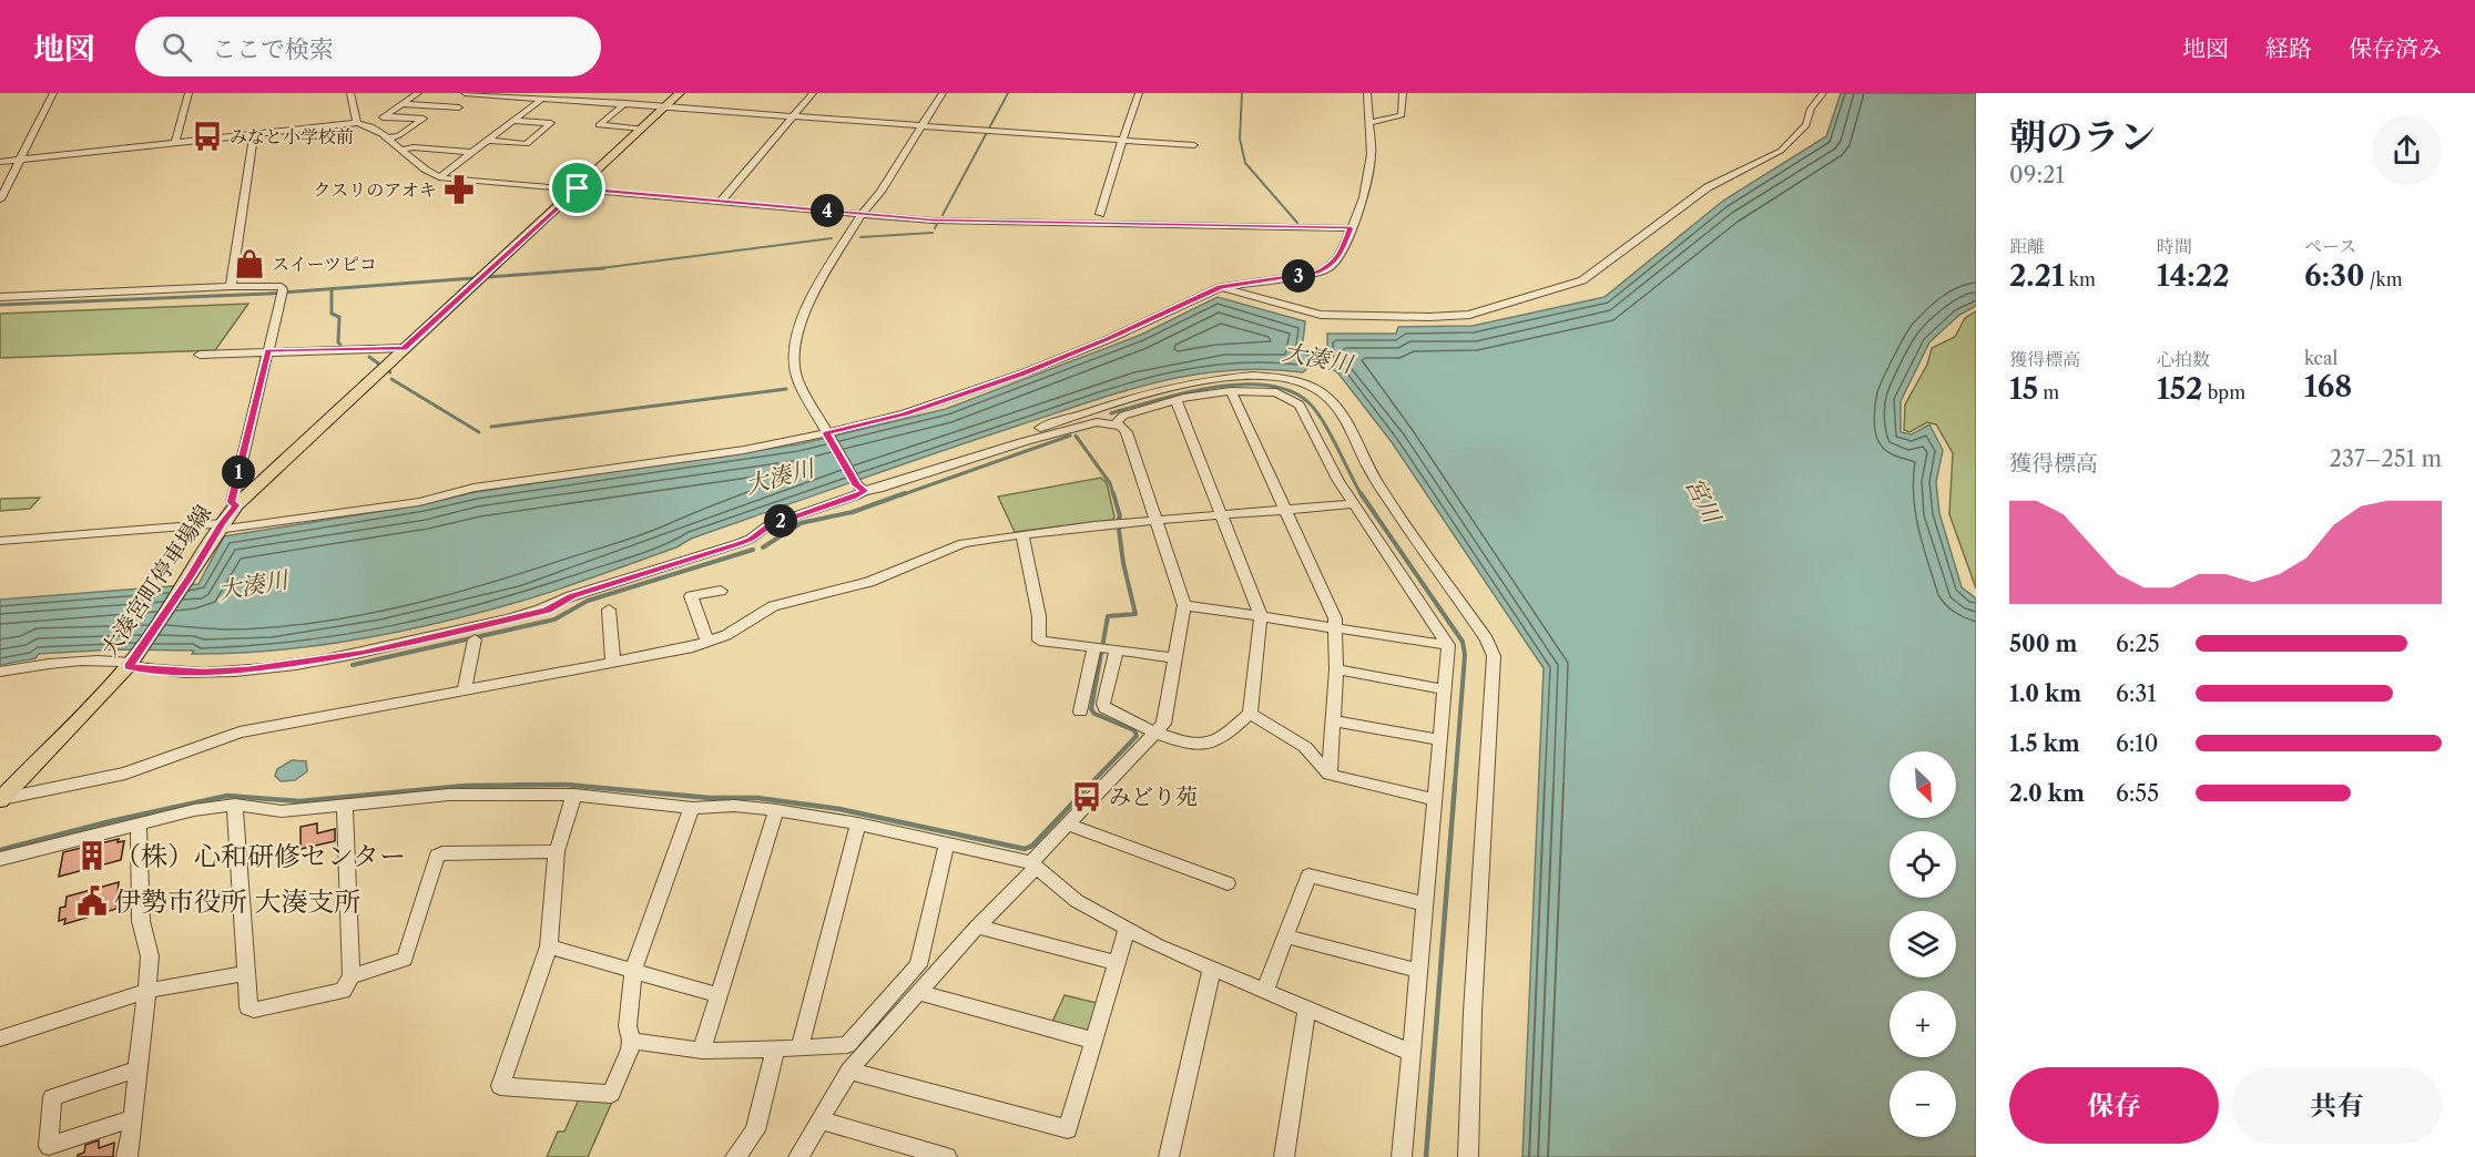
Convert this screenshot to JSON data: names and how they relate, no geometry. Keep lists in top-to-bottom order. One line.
{"streets":{"main road":["大湊宮町停車場線"]},"water":["大湊川","宮川"],"places":{"bus stop":["みなと小学校前","みどり苑"],"pharmacy":["クスリのアオキ"],"shop":["スイーツピコ"],"building":["（株）心和研修センター"],"public building":["伊勢市役所 大湊支所"]},"north":"bottom right","page":{"header":"地図","search":"ここで検索","nav":["地図","経路","保存済み"],"heading":["朝のラン","09:21"],"pins":["4","3","1","2"],"stats":[["距離","2.21 km"],["時間","14:22"],["ペース","6:30 /km"],["獲得標高","15 m"],["心拍数","152 bpm"],["kcal","168"]],"chart":["獲得標高","237–251 m"],"list":[{"name":"500 m","note":"6:25"},{"name":"1.0 km","note":"6:31"},{"name":"1.5 km","note":"6:10"},{"name":"2.0 km","note":"6:55"}],"map_buttons":["+","−"],"buttons":["保存","共有"]}}
